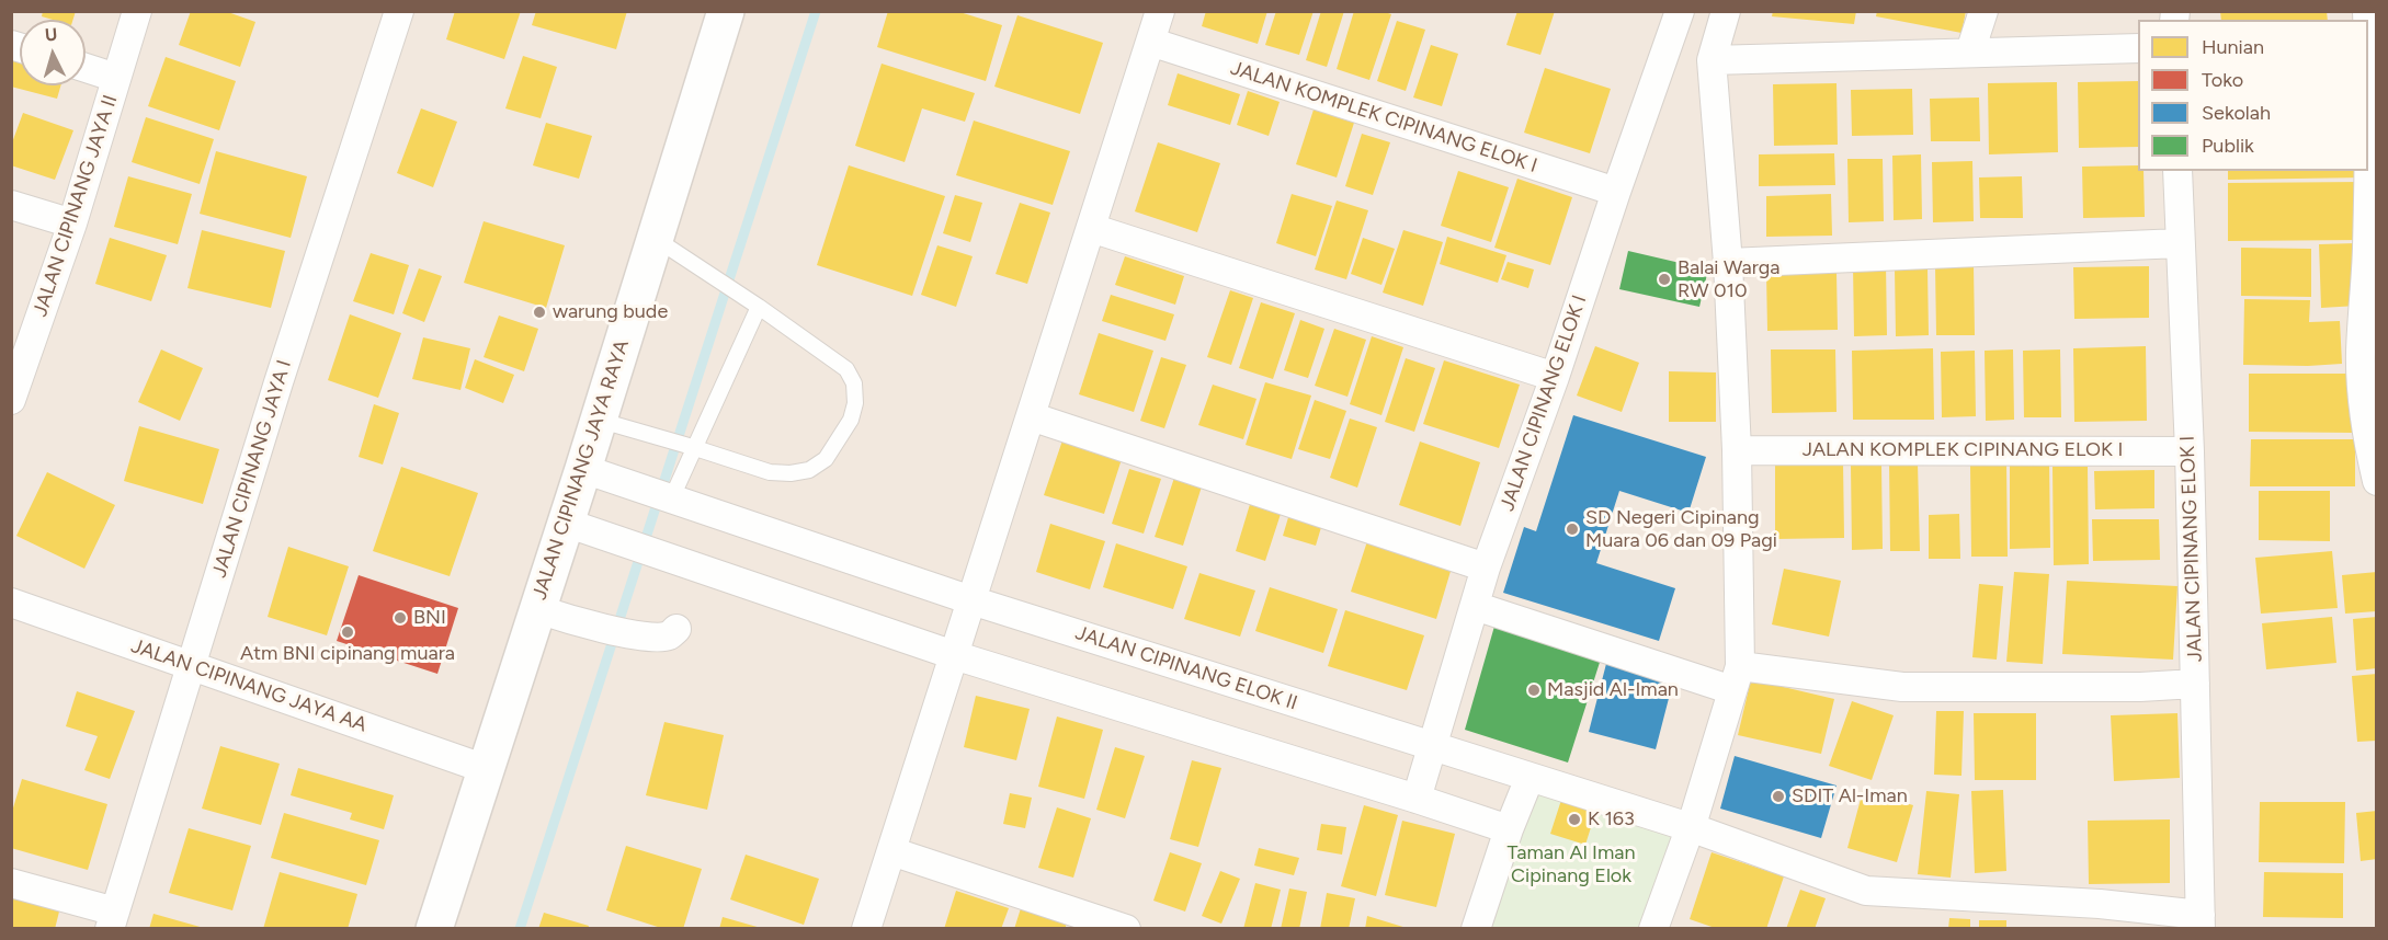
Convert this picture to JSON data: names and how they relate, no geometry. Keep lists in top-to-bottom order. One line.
{"streets":{"main road":["JALAN CIPINANG JAYA RAYA"],"street":["JALAN KOMPLEK CIPINANG ELOK I","JALAN CIPINANG JAYA II","JALAN CIPINANG ELOK I","JALAN CIPINANG JAYA I","JALAN CIPINANG ELOK II","JALAN CIPINANG JAYA AA"]},"crossings":[["JALAN KOMPLEK CIPINANG ELOK I","JALAN CIPINANG ELOK I"],["JALAN CIPINANG ELOK I","JALAN CIPINANG ELOK II"],["JALAN CIPINANG JAYA I","JALAN CIPINANG JAYA AA"],["JALAN CIPINANG JAYA RAYA","JALAN CIPINANG ELOK II"],["JALAN CIPINANG JAYA RAYA","JALAN CIPINANG JAYA AA"]],"parks":["Taman Al Iman Cipinang Elok"],"places":["Balai Warga RW 010","warung bude","SD Negeri Cipinang Muara 06 dan 09 Pagi","BNI","Atm BNI cipinang muara","Masjid Al-Iman","SDIT Al-Iman","K 163"],"legend":["Hunian","Toko","Sekolah","Publik"],"north":"top"}
